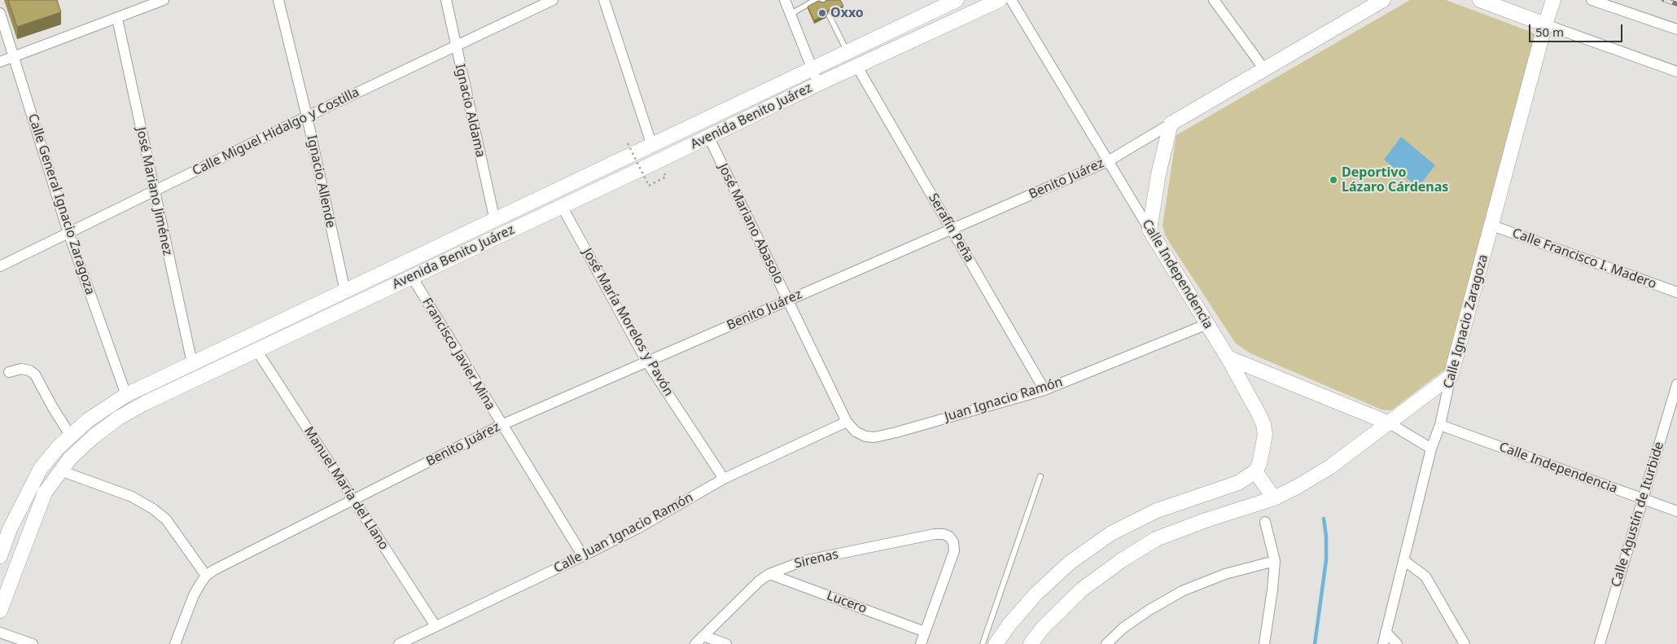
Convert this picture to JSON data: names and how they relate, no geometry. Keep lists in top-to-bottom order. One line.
{"streets":{"main road":["Avenida Benito Juárez","Benito Juárez","Calle Independencia","Calle Ignacio Zaragoza"],"street":["Ignacio Aldama","Calle Miguel Hidalgo y Costilla","Ignacio Allende","José Mariano Jiménez","Calle General Ignacio Zaragoza","José Mariano Abasolo","Serafín Peña","Calle Francisco I. Madero","José María Morelos y Pavón","Francisco Javier Mina","Juan Ignacio Ramón","Manuel María del Llano","Calle Agustín de Iturbide","Calle Juan Ignacio Ramón","Sirenas","Lucero"]},"crossings":[["Ignacio Aldama","Avenida Benito Juárez"],["Ignacio Aldama","Calle Miguel Hidalgo y Costilla"],["Avenida Benito Juárez","Ignacio Allende"],["Avenida Benito Juárez","José Mariano Jiménez"],["Avenida Benito Juárez","Calle General Ignacio Zaragoza"],["Avenida Benito Juárez","José Mariano Abasolo"],["Avenida Benito Juárez","Serafín Peña"],["Avenida Benito Juárez","José María Morelos y Pavón"],["Avenida Benito Juárez","Francisco Javier Mina"],["Avenida Benito Juárez","Manuel María del Llano"],["Calle Miguel Hidalgo y Costilla","Ignacio Allende"],["Calle Miguel Hidalgo y Costilla","José Mariano Jiménez"],["Calle Miguel Hidalgo y Costilla","Calle General Ignacio Zaragoza"],["Benito Juárez","José Mariano Abasolo"],["Benito Juárez","Serafín Peña"],["Benito Juárez","Calle Independencia"],["Benito Juárez","José María Morelos y Pavón"],["Benito Juárez","Francisco Javier Mina"],["Benito Juárez","Manuel María del Llano"],["José Mariano Abasolo","Juan Ignacio Ramón"],["José Mariano Abasolo","Calle Juan Ignacio Ramón"],["Serafín Peña","Juan Ignacio Ramón"],["Calle Francisco I. Madero","Calle Ignacio Zaragoza"],["Calle Independencia","Calle Ignacio Zaragoza"],["Calle Independencia","Juan Ignacio Ramón"],["Calle Independencia","Calle Agustín de Iturbide"],["José María Morelos y Pavón","Calle Juan Ignacio Ramón"],["Francisco Javier Mina","Calle Juan Ignacio Ramón"],["Juan Ignacio Ramón","Calle Juan Ignacio Ramón"],["Manuel María del Llano","Calle Juan Ignacio Ramón"],["Sirenas","Lucero"]],"places":["Oxxo","Deportivo Lázaro Cárdenas"],"scale_bar":"50 m"}
